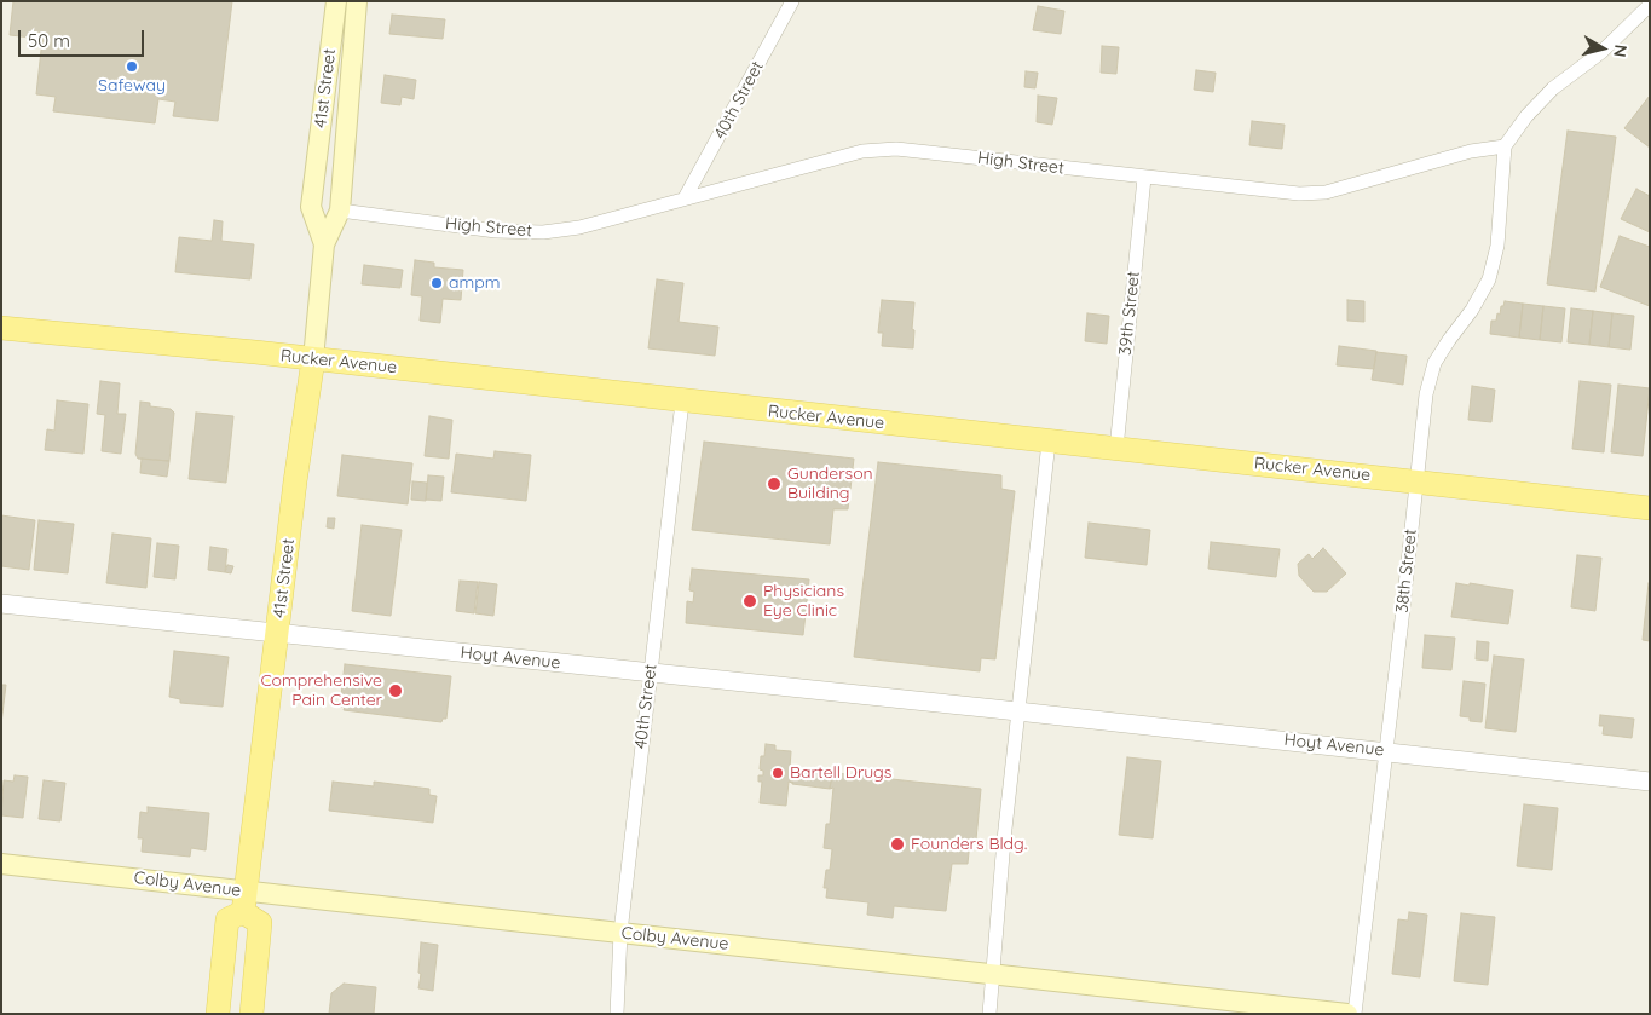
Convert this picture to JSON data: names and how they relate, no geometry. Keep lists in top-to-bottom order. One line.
{"streets":{"main road":["41st Street","Rucker Avenue","Colby Avenue"],"street":["40th Street","High Street","39th Street","38th Street","Hoyt Avenue"]},"crossings":[["41st Street","High Street"],["41st Street","Rucker Avenue"],["41st Street","Hoyt Avenue"],["41st Street","Colby Avenue"],["40th Street","High Street"],["40th Street","Rucker Avenue"],["40th Street","Hoyt Avenue"],["40th Street","Colby Avenue"],["High Street","39th Street"],["High Street","38th Street"],["39th Street","Rucker Avenue"],["Rucker Avenue","38th Street"],["38th Street","Hoyt Avenue"]],"places":["Safeway","ampm","Gunderson Building","Physicians Eye Clinic","Comprehensive Pain Center","Bartell Drugs","Founders Bldg."],"scale_bar":"50 m","north":"right"}
